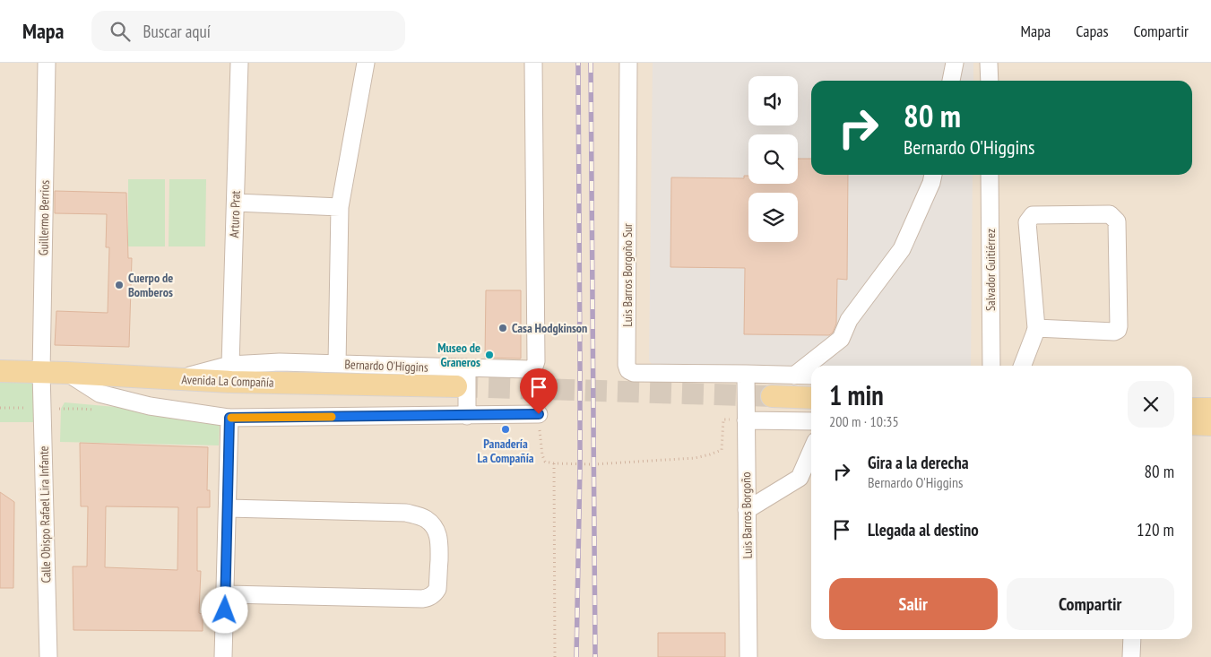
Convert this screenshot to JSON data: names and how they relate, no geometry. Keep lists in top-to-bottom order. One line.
{"streets":{"main road":["Avenida La Compañía"],"street":["Arturo Prat","Guillermo Berrios","Salvador Guitiérrez","Luis Barros Borgoño Sur","Bernardo O'Higgins","Calle Obispo Rafael Lira Infante","Luis Barros Borgoño"]},"crossings":[["Arturo Prat","Bernardo O'Higgins"],["Guillermo Berrios","Avenida La Compañía"],["Guillermo Berrios","Calle Obispo Rafael Lira Infante"],["Luis Barros Borgoño Sur","Luis Barros Borgoño"],["Bernardo O'Higgins","Avenida La Compañía"],["Avenida La Compañía","Calle Obispo Rafael Lira Infante"]],"places":["Cuerpo de Bomberos","Casa Hodgkinson","Museo de Graneros","Panadería La Compañía"],"page":{"header":"Mapa","search":"Buscar aquí","nav":["Mapa","Capas","Compartir"],"turn":["80 m","Bernardo O'Higgins"],"heading":["1 min","200 m · 10:35"],"list":[{"name":"Gira a la derecha","note":"Bernardo O'Higgins","value":"80 m"},{"name":"Llegada al destino","value":"120 m"}],"buttons":["Salir","Compartir"]}}
